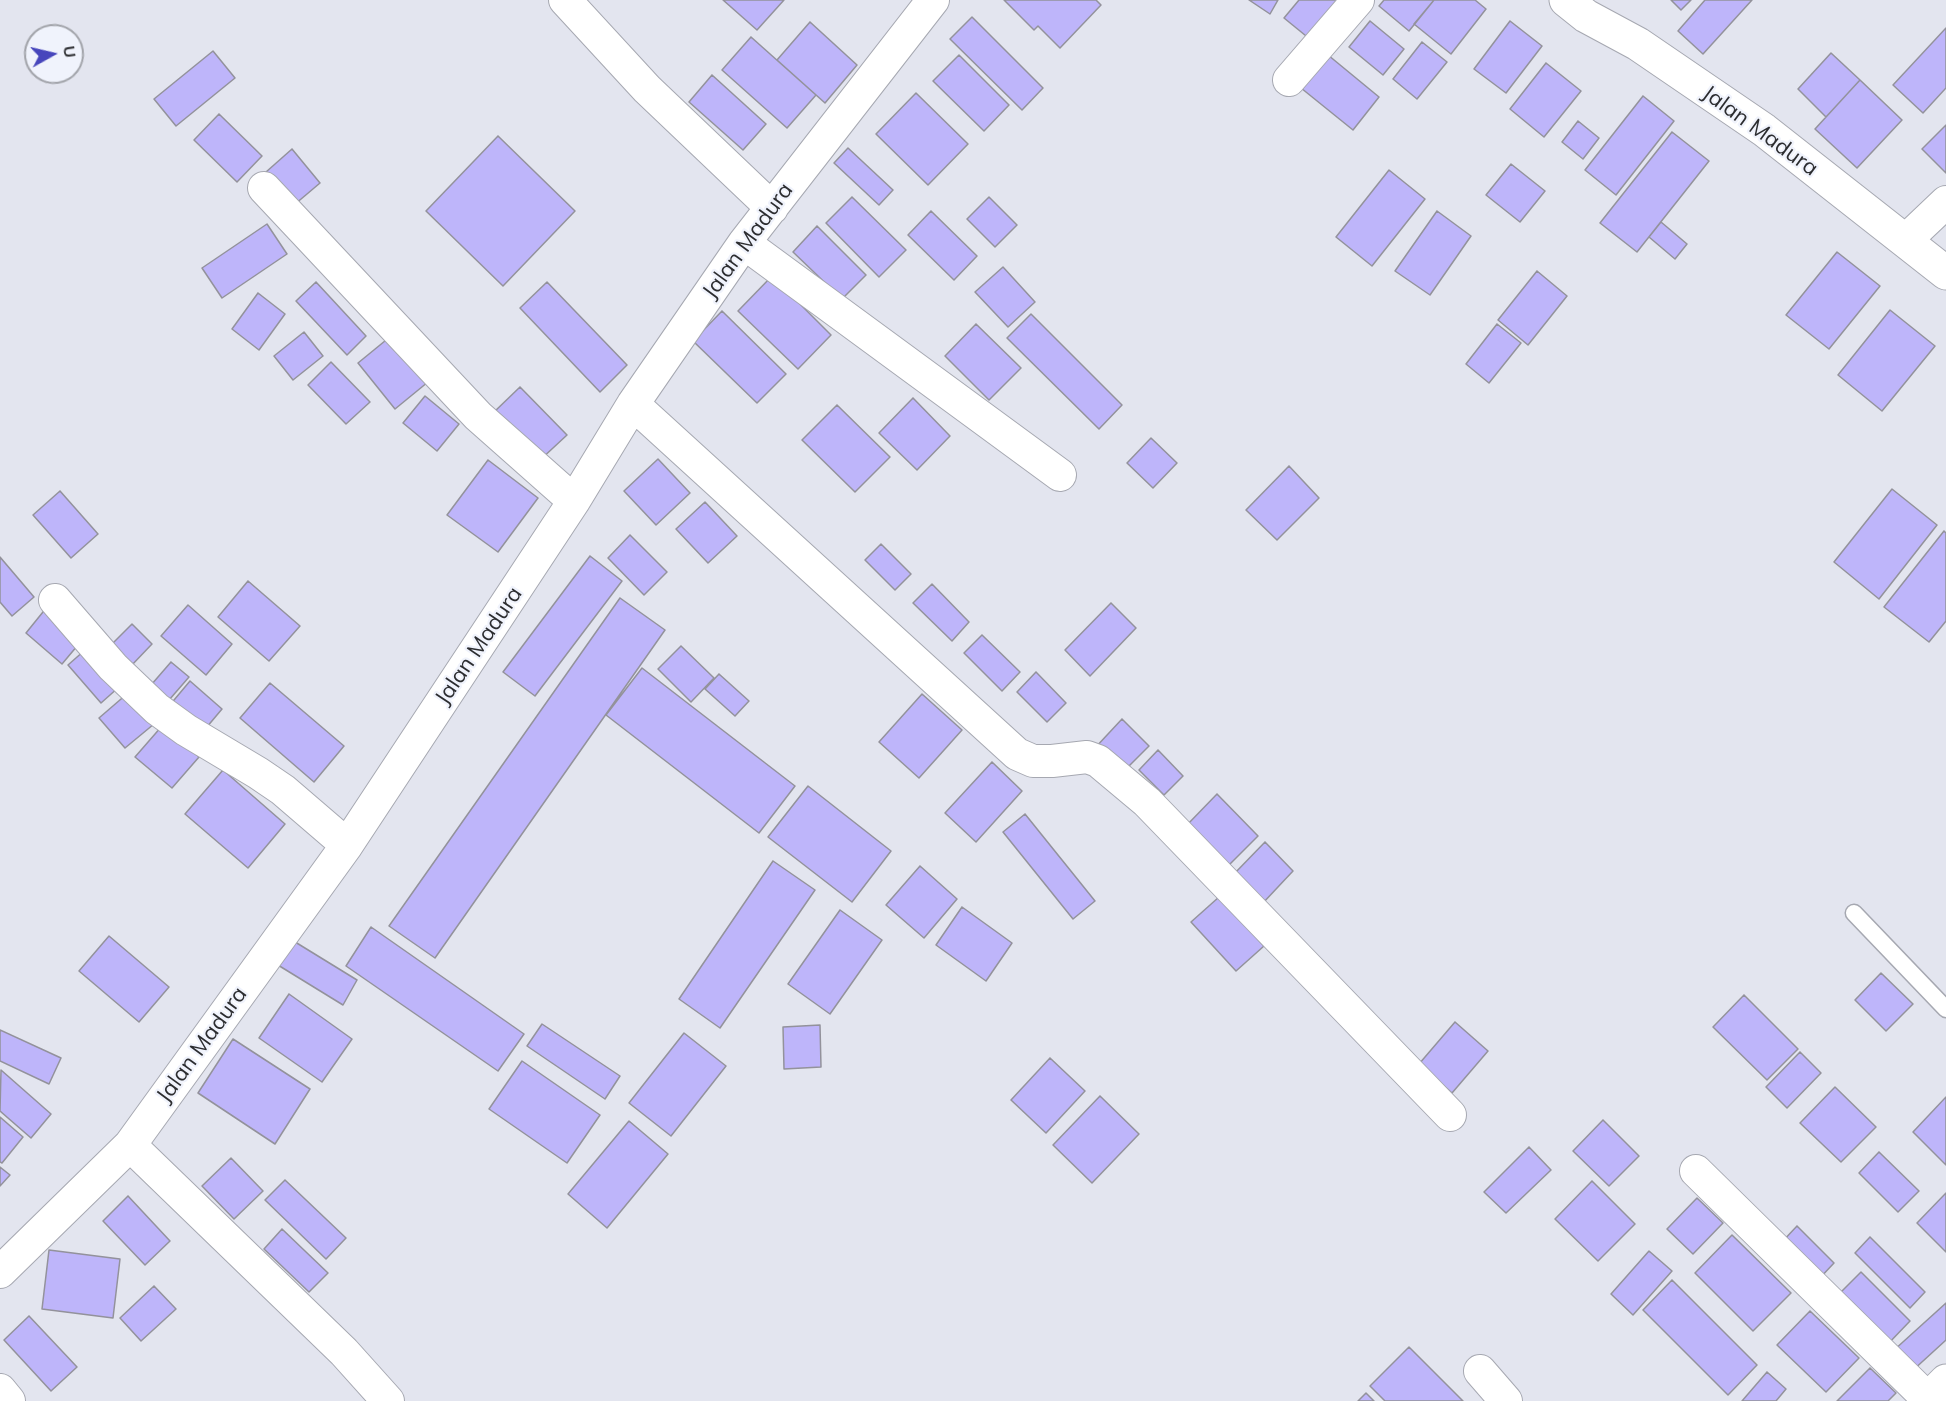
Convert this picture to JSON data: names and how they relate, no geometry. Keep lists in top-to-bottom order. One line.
{"streets":{"street":["Jalan Madura"]},"north":"right"}
